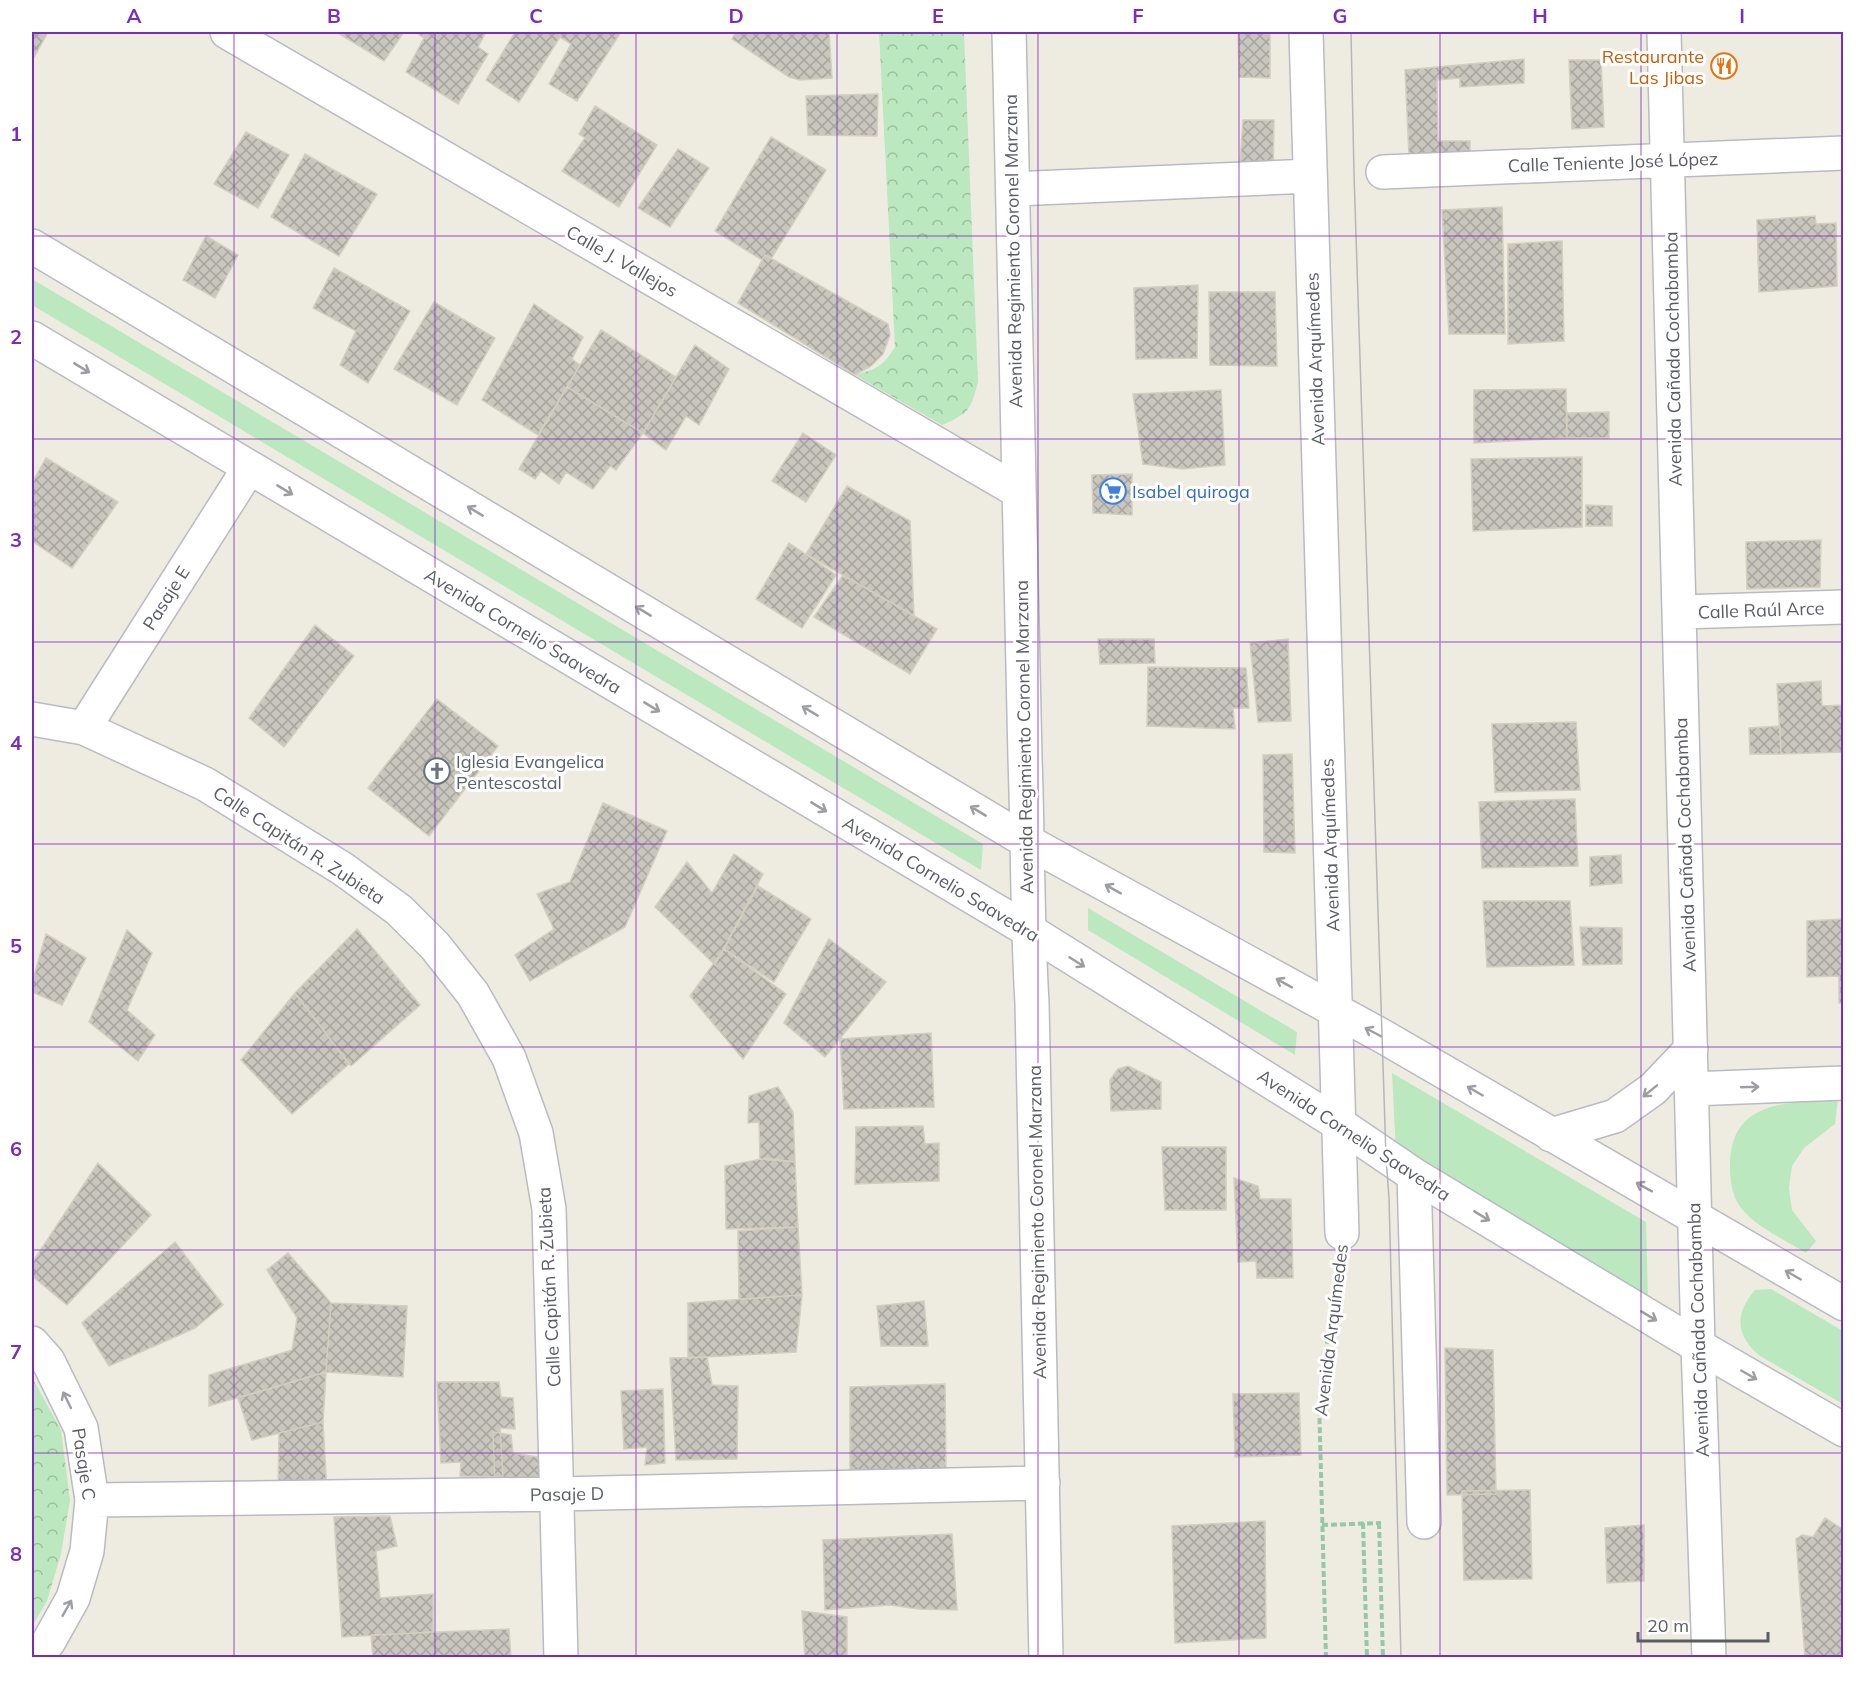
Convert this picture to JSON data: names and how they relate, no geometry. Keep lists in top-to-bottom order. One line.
{"streets":{"street":["Calle Teniente José López","Avenida Regimiento Coronel Marzana","Calle J. Vallejos","Avenida Arquímedes","Avenida Cañada Cochabamba","Pasaje E","Calle Raúl Arce","Avenida Cornelio Saavedra","Calle Capitán R. Zubieta","Pasaje C","Pasaje D"]},"crossings":[["Calle Teniente José López","Avenida Cañada Cochabamba"],["Avenida Regimiento Coronel Marzana","Calle J. Vallejos"],["Avenida Regimiento Coronel Marzana","Avenida Cornelio Saavedra"],["Avenida Regimiento Coronel Marzana","Pasaje D"],["Avenida Arquímedes","Avenida Cornelio Saavedra"],["Avenida Cañada Cochabamba","Calle Raúl Arce"],["Avenida Cañada Cochabamba","Avenida Cornelio Saavedra"],["Pasaje E","Avenida Cornelio Saavedra"],["Pasaje E","Calle Capitán R. Zubieta"],["Calle Capitán R. Zubieta","Pasaje D"],["Pasaje C","Pasaje D"]],"one_way":["Pasaje C"],"places":{"restaurant":["Restaurante Las Jibas"],"supermarket":["Isabel quiroga"],"church":["Iglesia Evangelica Pentescostal"]},"scale_bar":"20 m","grid":{"columns":["A","B","C","D","E","F","G","H","I"],"rows":["1","2","3","4","5","6","7","8"]}}
